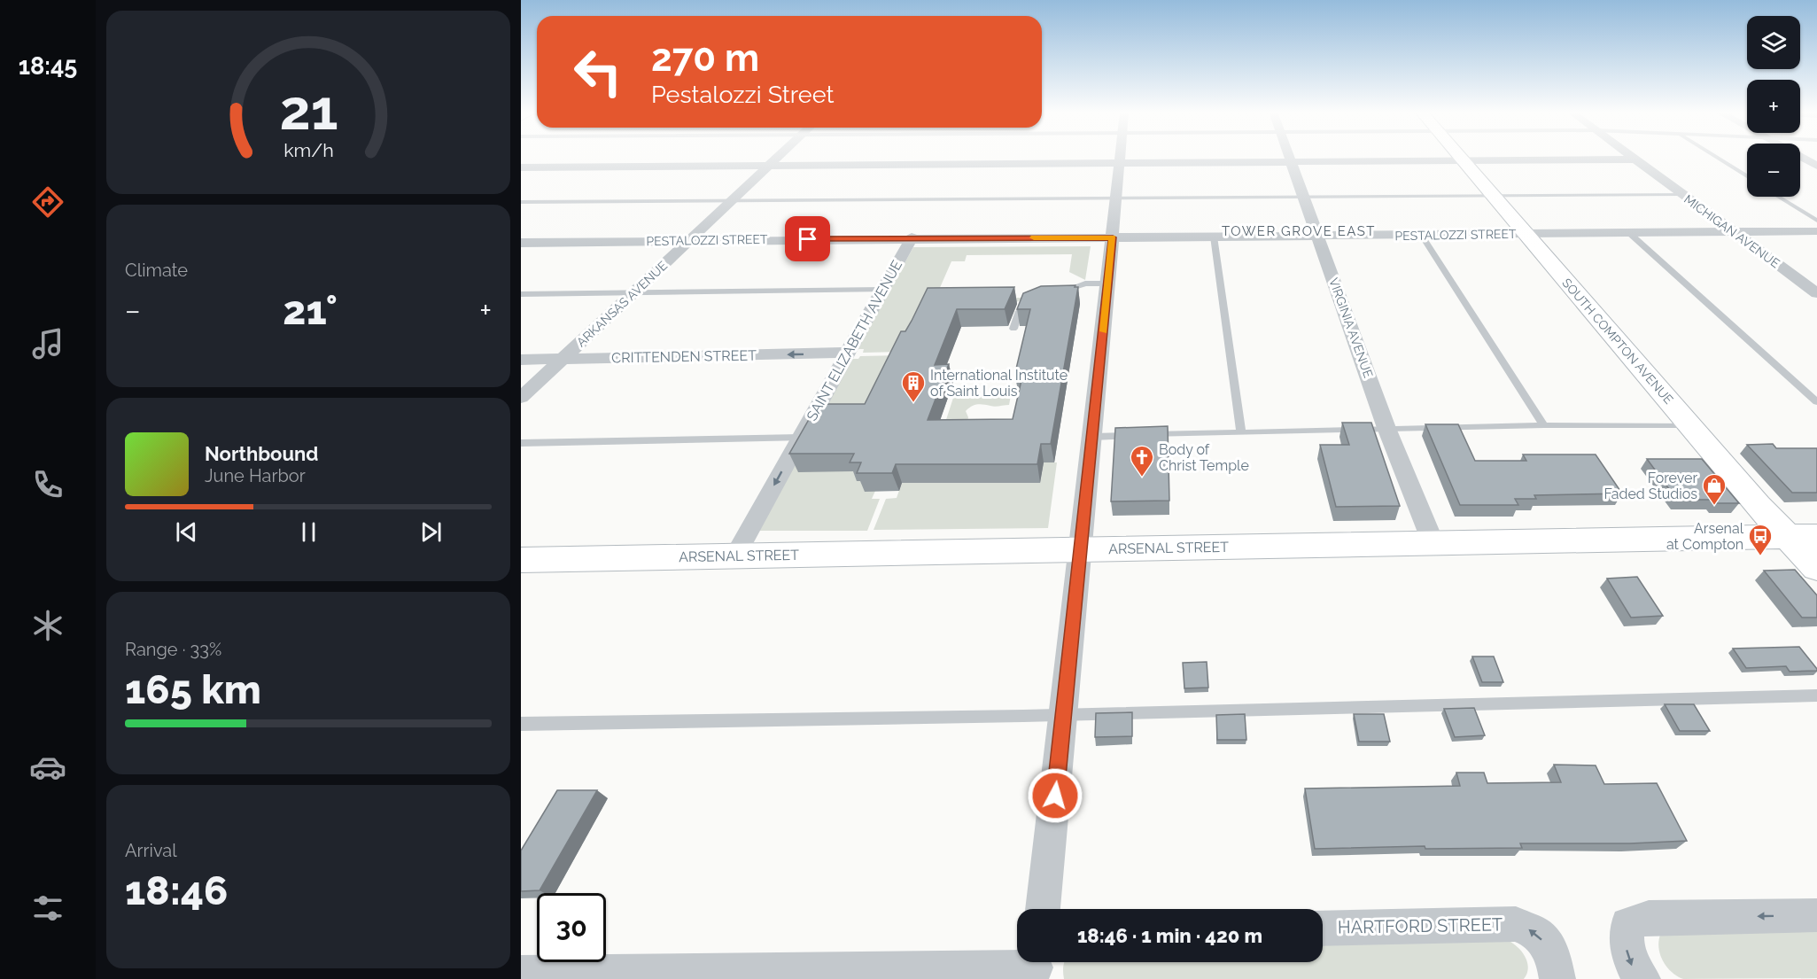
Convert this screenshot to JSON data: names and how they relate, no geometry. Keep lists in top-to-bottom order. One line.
{"streets":{"main road":["SOUTH COMPTON AVENUE","ARSENAL STREET"],"street":["MICHIGAN AVENUE","PESTALOZZI STREET","ARKANSAS AVENUE","VIRGINIA AVENUE","SAINT ELIZABETH AVENUE","CRITTENDEN STREET","HARTFORD STREET"]},"crossings":[["MICHIGAN AVENUE","PESTALOZZI STREET"],["PESTALOZZI STREET","ARKANSAS AVENUE"],["PESTALOZZI STREET","VIRGINIA AVENUE"],["PESTALOZZI STREET","SAINT ELIZABETH AVENUE"],["PESTALOZZI STREET","SOUTH COMPTON AVENUE"],["ARKANSAS AVENUE","CRITTENDEN STREET"],["VIRGINIA AVENUE","ARSENAL STREET"],["SAINT ELIZABETH AVENUE","CRITTENDEN STREET"],["SAINT ELIZABETH AVENUE","ARSENAL STREET"],["SOUTH COMPTON AVENUE","ARSENAL STREET"]],"one_way":["SAINT ELIZABETH AVENUE","HARTFORD STREET"],"districts":["TOWER GROVE EAST"],"places":{"building":["International Institute of Saint Louis"],"church":["Body of Christ Temple"],"shop":["Forever Faded Studios"],"bus stop":["Arsenal at Compton"]},"page":{"tabs":"18:45","map_buttons":["+","−"],"turn":["270 m","Pestalozzi Street"],"tile":["Climate",["Range · 33%","165 km"],["Arrival","18:46"]],"heat":["−","21°","+"],"song":["Northbound","June Harbor"],"limit":"30","trip":"18:46 · 1 min · 420 m","gauge":["21","km/h"]}}
